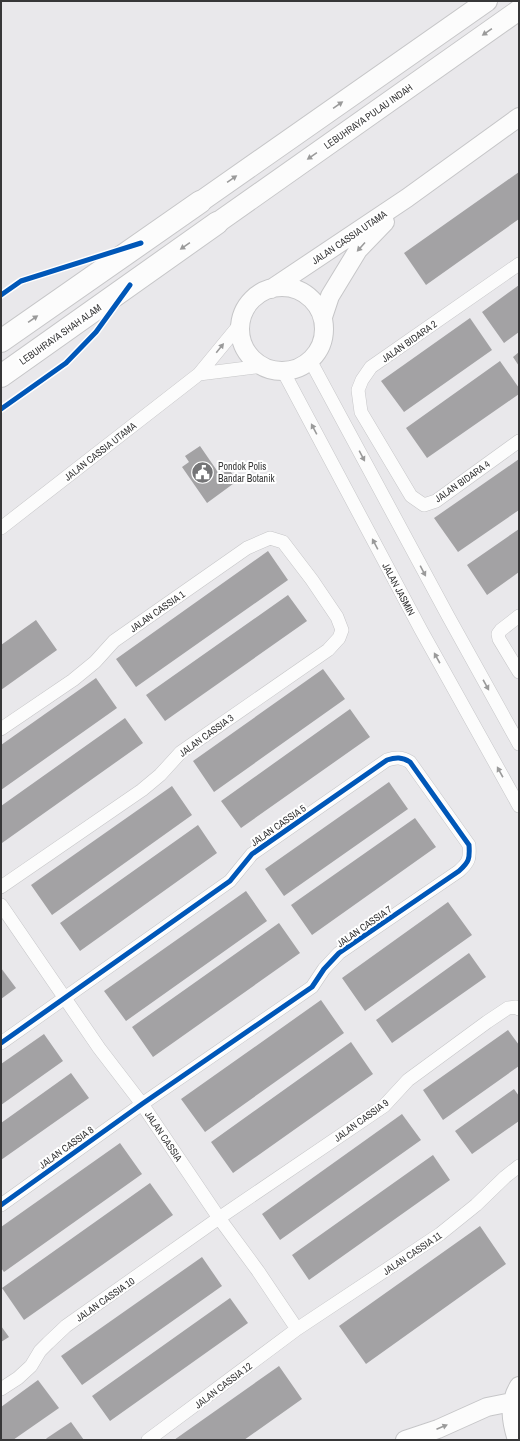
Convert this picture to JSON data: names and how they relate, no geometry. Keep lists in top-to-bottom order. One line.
{"streets":{"highway":["LEBUHRAYA SHAH ALAM"],"main road":["LEBUHRAYA PULAU INDAH"],"street":["JALAN CASSIA UTAMA","JALAN BIDARA 2","JALAN BIDARA 4","JALAN JASMIN","JALAN CASSIA 1","JALAN CASSIA 3","JALAN CASSIA 5","JALAN CASSIA 7","JALAN CASSIA 9","JALAN CASSIA","JALAN CASSIA 8","JALAN CASSIA 11","JALAN CASSIA 10","JALAN CASSIA 12"]},"crossings":[["LEBUHRAYA PULAU INDAH","LEBUHRAYA SHAH ALAM"],["JALAN CASSIA UTAMA","JALAN JASMIN"],["JALAN BIDARA 2","JALAN BIDARA 4"],["JALAN CASSIA 1","JALAN CASSIA 3"],["JALAN CASSIA 5","JALAN CASSIA 7"],["JALAN CASSIA 5","JALAN CASSIA"],["JALAN CASSIA 7","JALAN CASSIA"],["JALAN CASSIA 7","JALAN CASSIA 8"],["JALAN CASSIA 9","JALAN CASSIA"],["JALAN CASSIA 9","JALAN CASSIA 10"],["JALAN CASSIA","JALAN CASSIA 8"],["JALAN CASSIA","JALAN CASSIA 11"],["JALAN CASSIA","JALAN CASSIA 10"],["JALAN CASSIA","JALAN CASSIA 12"],["JALAN CASSIA 11","JALAN CASSIA 12"]],"places":{"public building":["Pondok Polis Bandar Botanik"]}}
